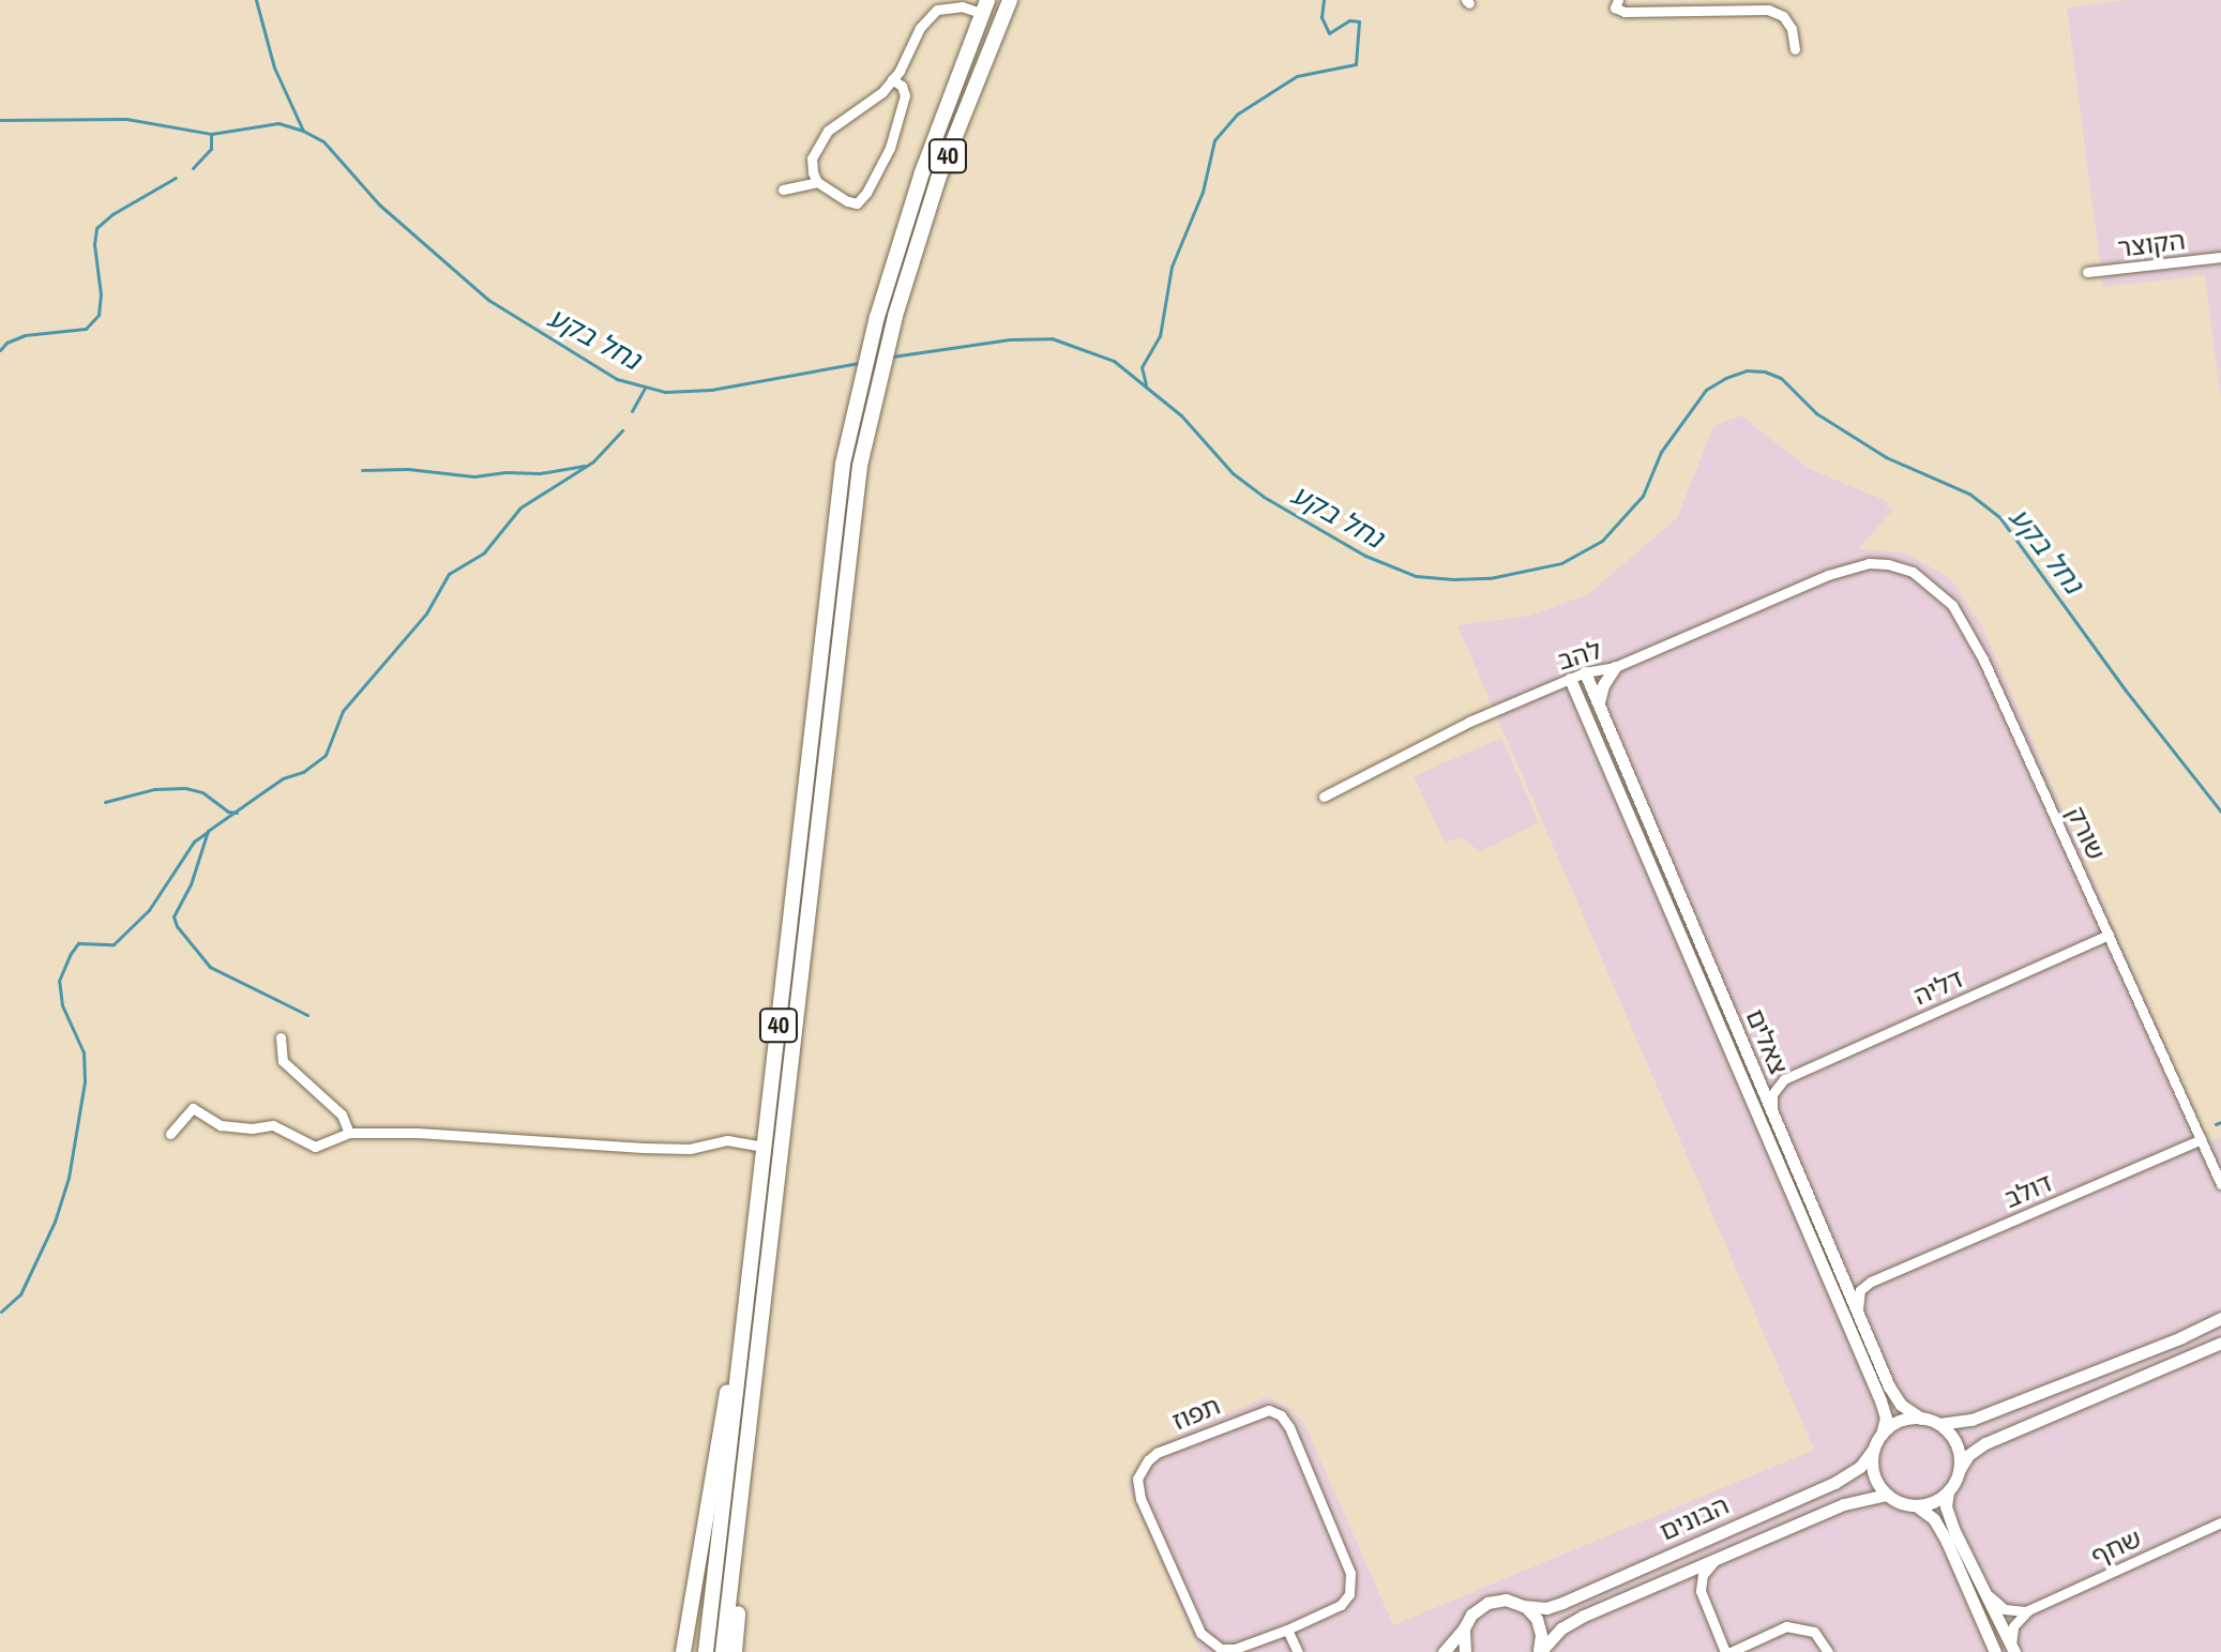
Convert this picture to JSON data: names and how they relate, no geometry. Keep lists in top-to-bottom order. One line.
{"streets":{"highway":["40"],"street":["הקוצר","להב","שורק","דליה","צאלים","דולב","תפוז","הבונים","שחף"]},"crossings":[["להב","שורק"],["להב","צאלים"],["שורק","דליה"],["שורק","דולב"],["צאלים","הבונים"]],"water":["נחל בקע"]}
